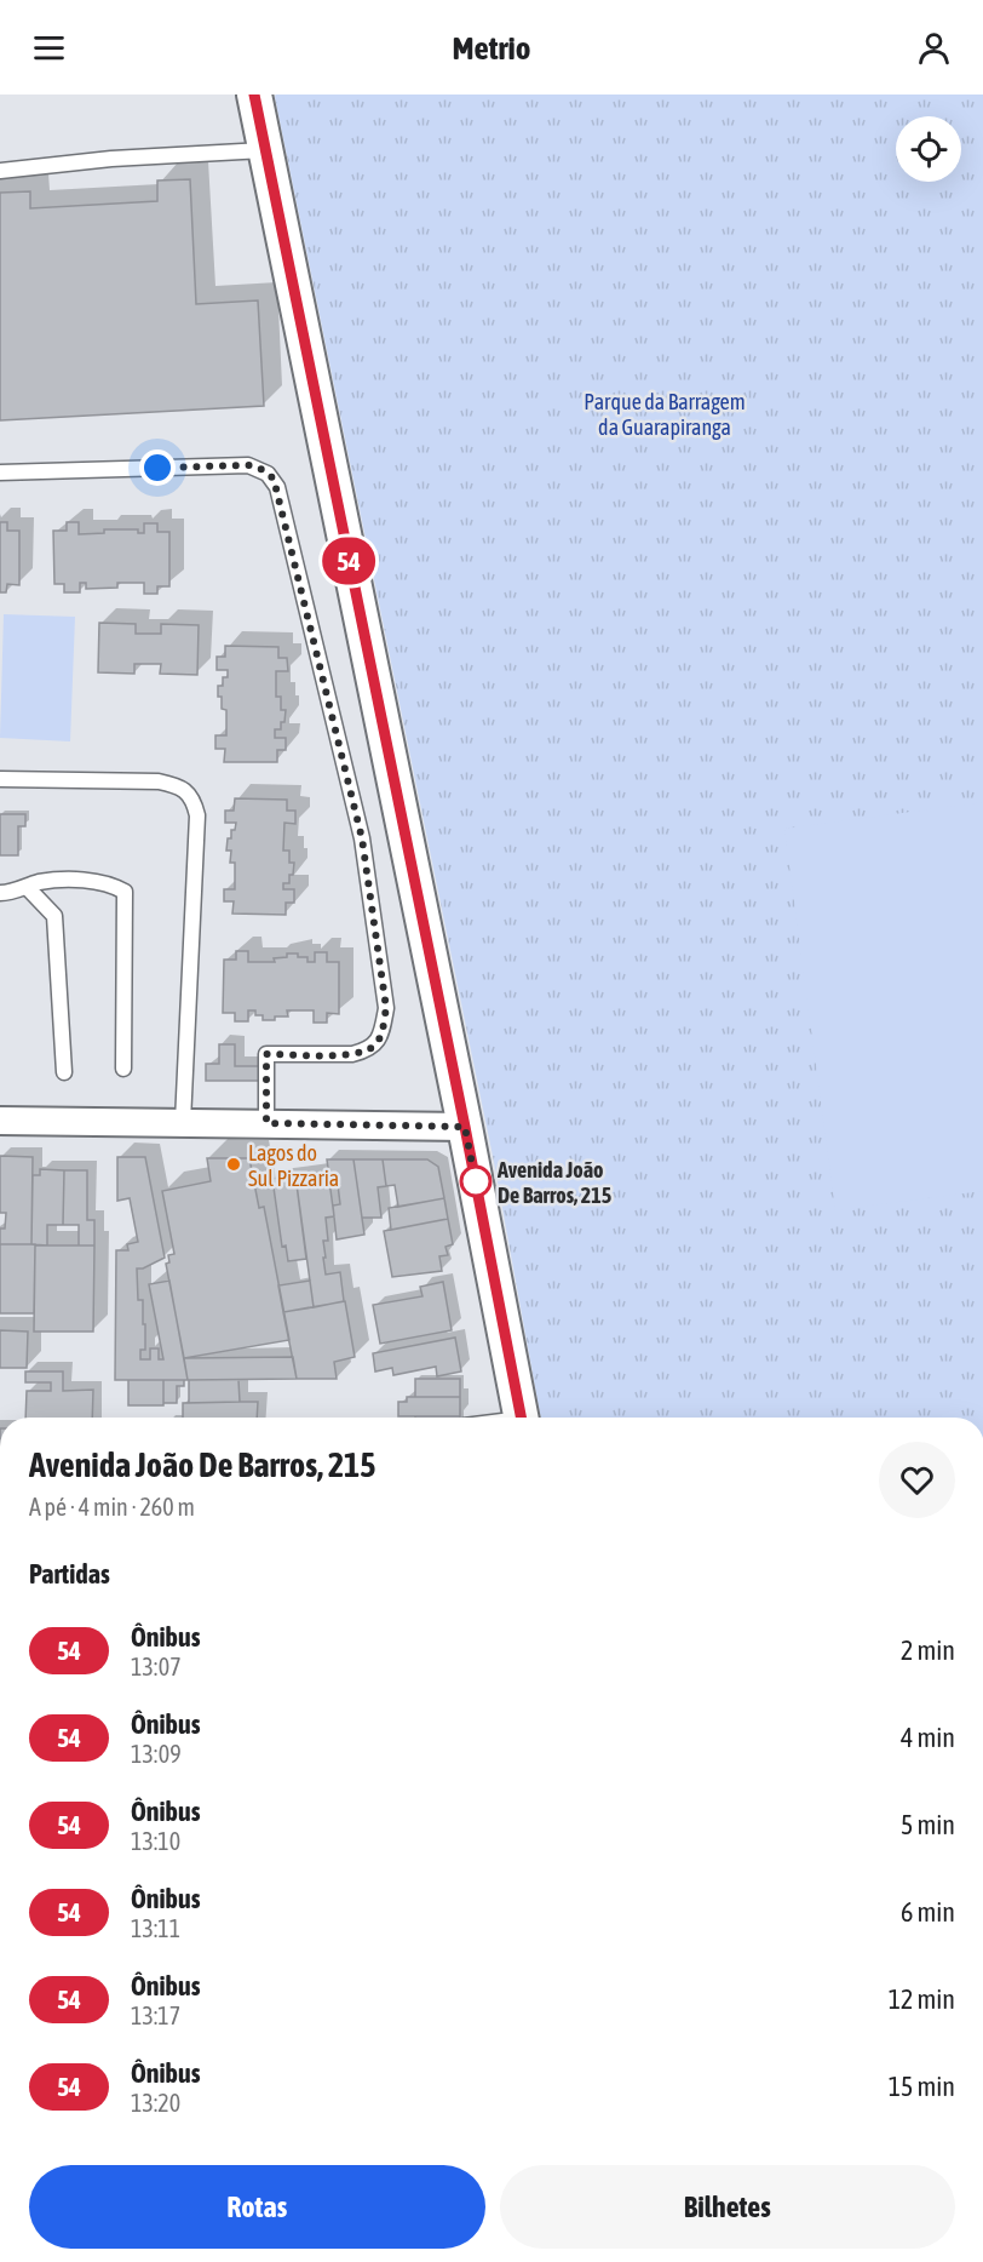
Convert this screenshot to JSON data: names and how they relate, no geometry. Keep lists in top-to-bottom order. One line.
{"parks":["Parque da Barragem da Guarapiranga"],"places":["Lagos do Sul Pizzaria","Avenida João De Barros, 215"],"lines":["bus line 54"],"page":{"header":"Metrio","on_map":"54","heading":[["Avenida João De Barros, 215","A pé · 4 min · 260 m"],"Partidas"],"list":[{"mark":"54","name":"Ônibus","note":"13:07","value":"2 min"},{"mark":"54","name":"Ônibus","note":"13:09","value":"4 min"},{"mark":"54","name":"Ônibus","note":"13:10","value":"5 min"},{"mark":"54","name":"Ônibus","note":"13:11","value":"6 min"},{"mark":"54","name":"Ônibus","note":"13:17","value":"12 min"},{"mark":"54","name":"Ônibus","note":"13:20","value":"15 min"}],"buttons":["Rotas","Bilhetes"]}}
